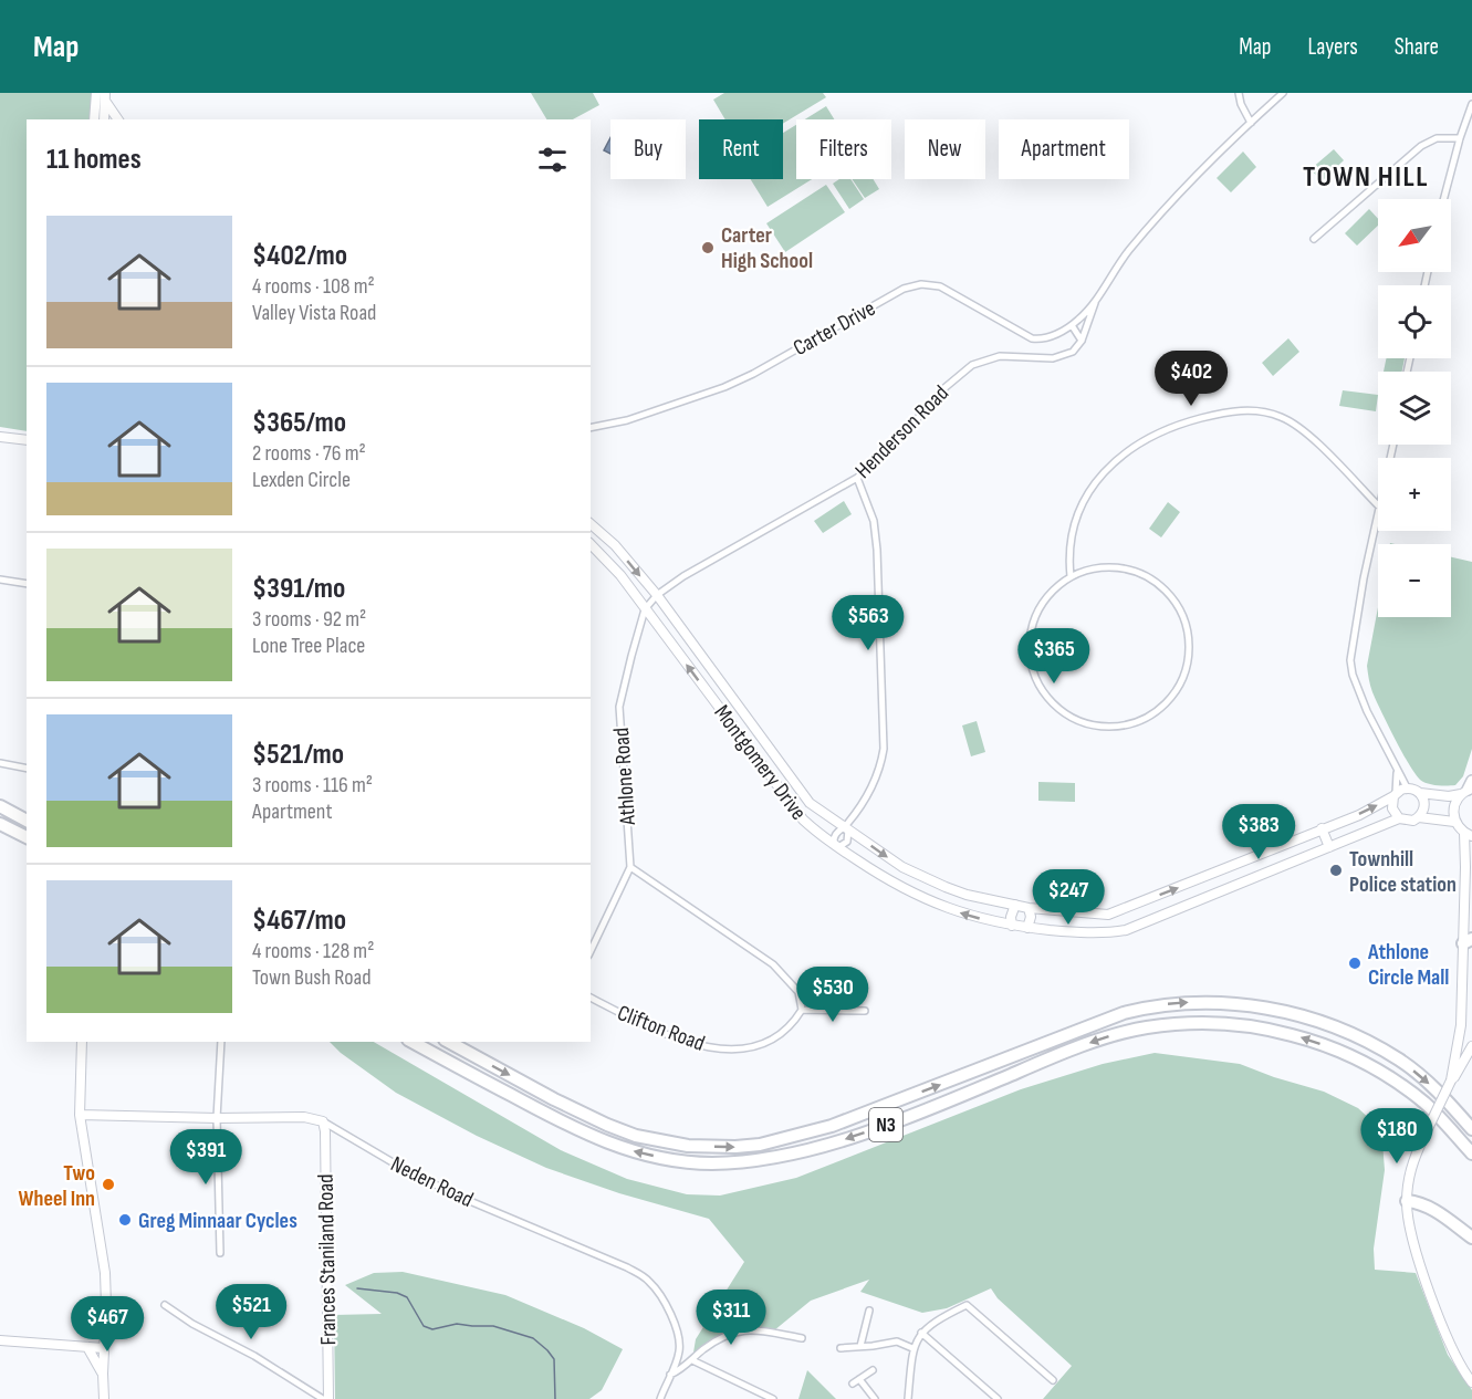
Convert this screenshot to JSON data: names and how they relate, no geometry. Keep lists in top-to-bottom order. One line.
{"streets":{"highway":["N3"],"street":["Carter Drive","Henderson Road","Montgomery Drive","Athlone Road","Clifton Road","Neden Road","Frances Staniland Road"]},"crossings":[["Henderson Road","Montgomery Drive"],["Henderson Road","Athlone Road"],["Montgomery Drive","Athlone Road"],["Neden Road","Frances Staniland Road"]],"districts":["TOWN HILL"],"places":["Carter High School","Townhill Police station","Athlone Circle Mall","Two Wheel Inn","Greg Minnaar Cycles"],"north":"bottom left","page":{"header":"Map","nav":["Map","Layers","Share"],"chip":["Buy","Rent","Filters","New","Apartment"],"heading":"11 homes","map_buttons":["+","−"],"list":[{"name":"$402/mo","note":"4 rooms · 108 m² · Valley Vista Road"},{"name":"$365/mo","note":"2 rooms · 76 m² · Lexden Circle"},{"name":"$391/mo","note":"3 rooms · 92 m² · Lone Tree Place"},{"name":"$521/mo","note":"3 rooms · 116 m² · Apartment"},{"name":"$467/mo","note":"4 rooms · 128 m² · Town Bush Road"}],"price":["$402","$563","$365","$383","$247","$530","$180","$391","$521","$311","$467"]}}
